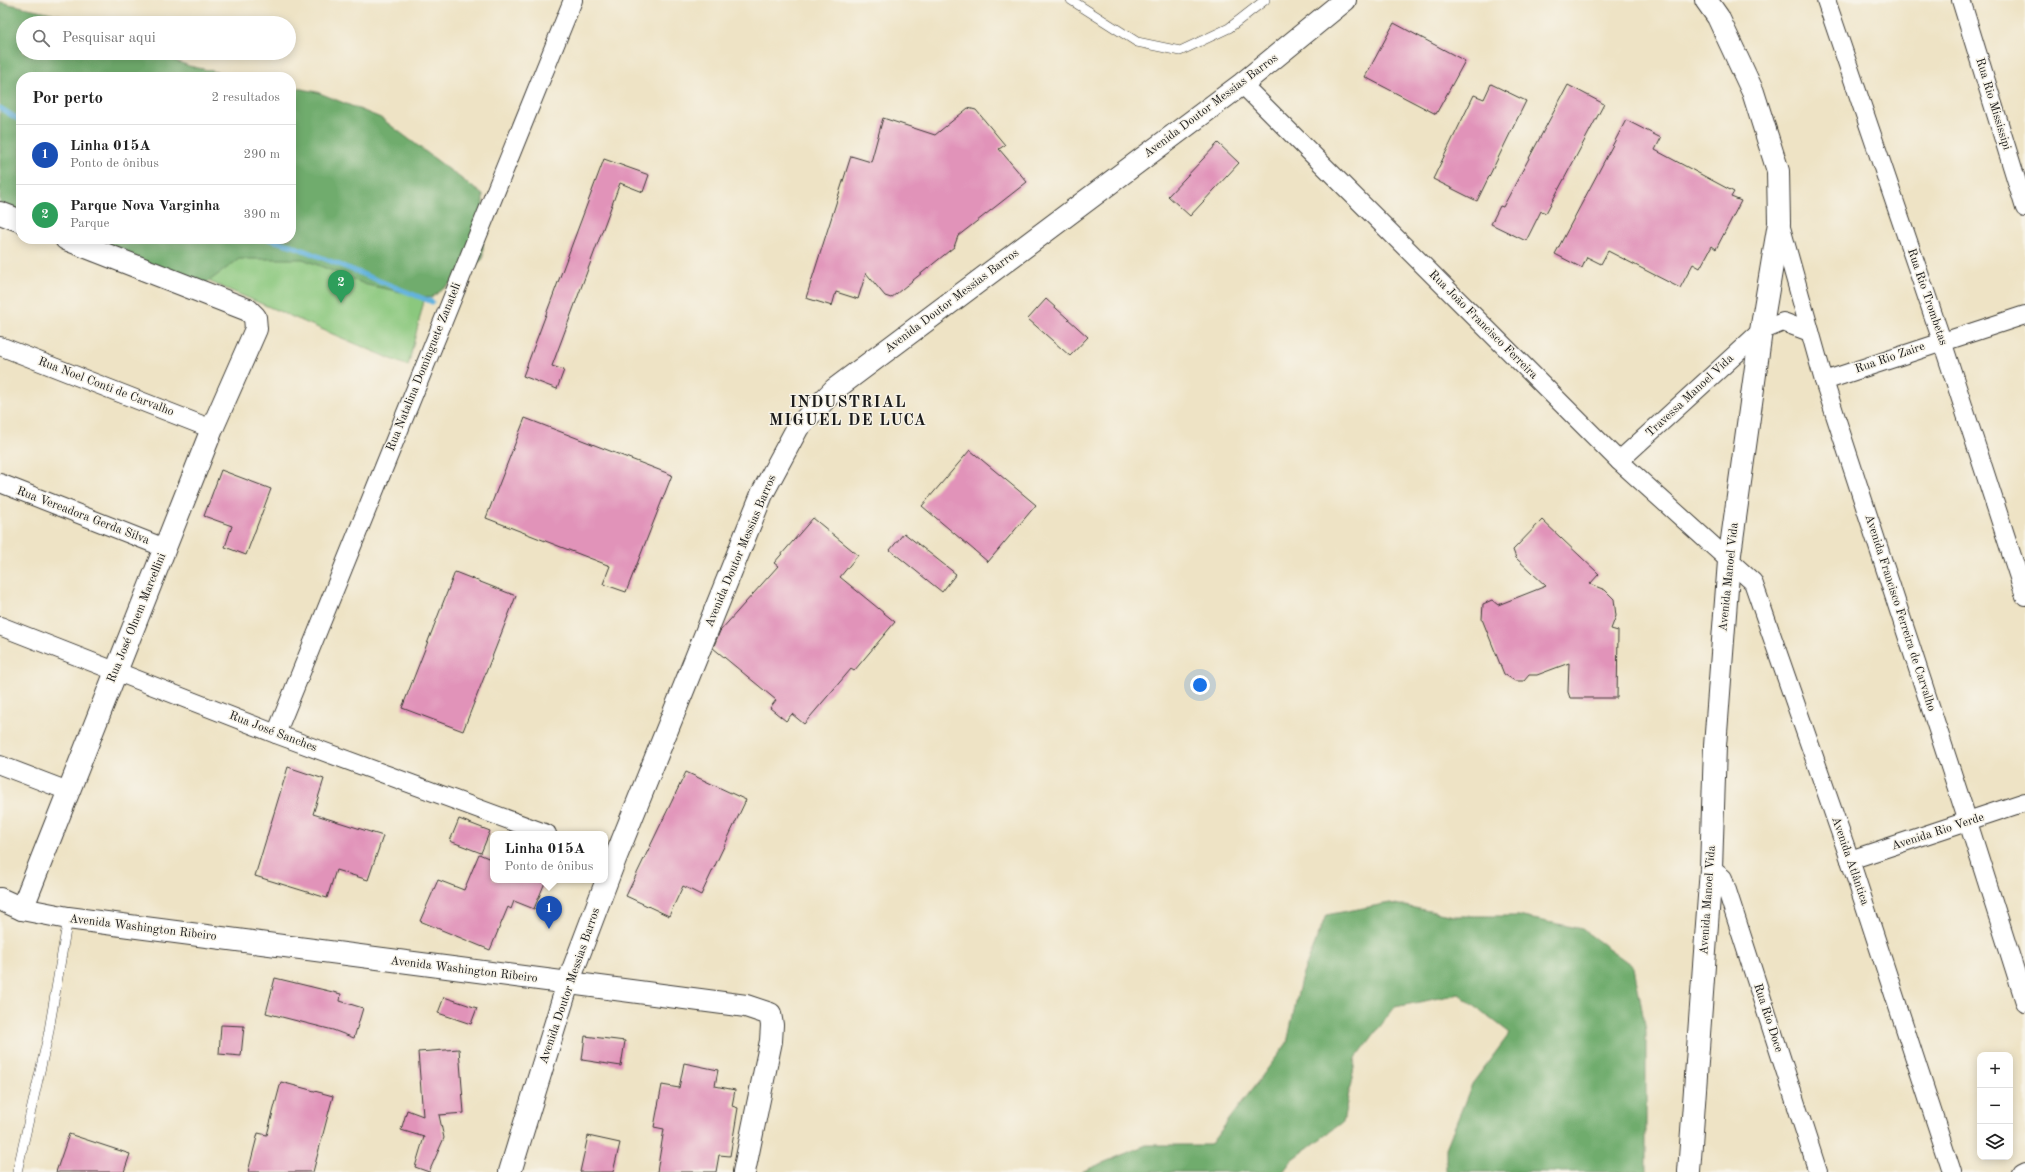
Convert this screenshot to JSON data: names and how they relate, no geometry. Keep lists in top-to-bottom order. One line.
{"streets":{"street":["Rua Rio Mississipi","Avenida Doutor Messias Barros","Rua Rio Trombetas","Rua João Francisco Ferreira","Rua Rio Zaire","Rua Natalina Dominguete Zanateli","Rua Noel Conti de Carvalho","Travessa Manoel Vida","Rua Vereadora Gerda Silva","Avenida Manoel Vida","Avenida Francisco Ferreira de Carvalho","Rua José Olnem Marcellini","Rua José Sanches","Avenida Rio Verde","Avenida Atlântica","Avenida Washington Ribeiro","Rua Rio Doce"]},"crossings":[["Avenida Doutor Messias Barros","Rua João Francisco Ferreira"],["Avenida Doutor Messias Barros","Avenida Washington Ribeiro"],["Rua Rio Trombetas","Rua Rio Zaire"],["Rua João Francisco Ferreira","Travessa Manoel Vida"],["Rua João Francisco Ferreira","Avenida Manoel Vida"],["Rua João Francisco Ferreira","Avenida Atlântica"],["Rua Rio Zaire","Avenida Francisco Ferreira de Carvalho"],["Rua Natalina Dominguete Zanateli","Rua José Sanches"],["Rua Noel Conti de Carvalho","Rua José Olnem Marcellini"],["Travessa Manoel Vida","Avenida Manoel Vida"],["Rua Vereadora Gerda Silva","Rua José Olnem Marcellini"],["Avenida Manoel Vida","Avenida Francisco Ferreira de Carvalho"],["Avenida Manoel Vida","Avenida Atlântica"],["Avenida Manoel Vida","Rua Rio Doce"],["Avenida Francisco Ferreira de Carvalho","Avenida Rio Verde"],["Rua José Olnem Marcellini","Rua José Sanches"],["Rua José Olnem Marcellini","Avenida Washington Ribeiro"],["Avenida Rio Verde","Avenida Atlântica"]],"districts":["INDUSTRIAL MIGUEL DE LUCA"],"page":{"search":"Pesquisar aqui","heading":["Por perto","2 resultados"],"list":[{"mark":"1","name":"Linha 015A","note":"Ponto de ônibus","value":"290 m"},{"mark":"2","name":"Parque Nova Varginha","note":"Parque","value":"390 m"}],"pins":["2","1"],"popup":["Linha 015A","Ponto de ônibus"],"map_buttons":["+","−"]}}
